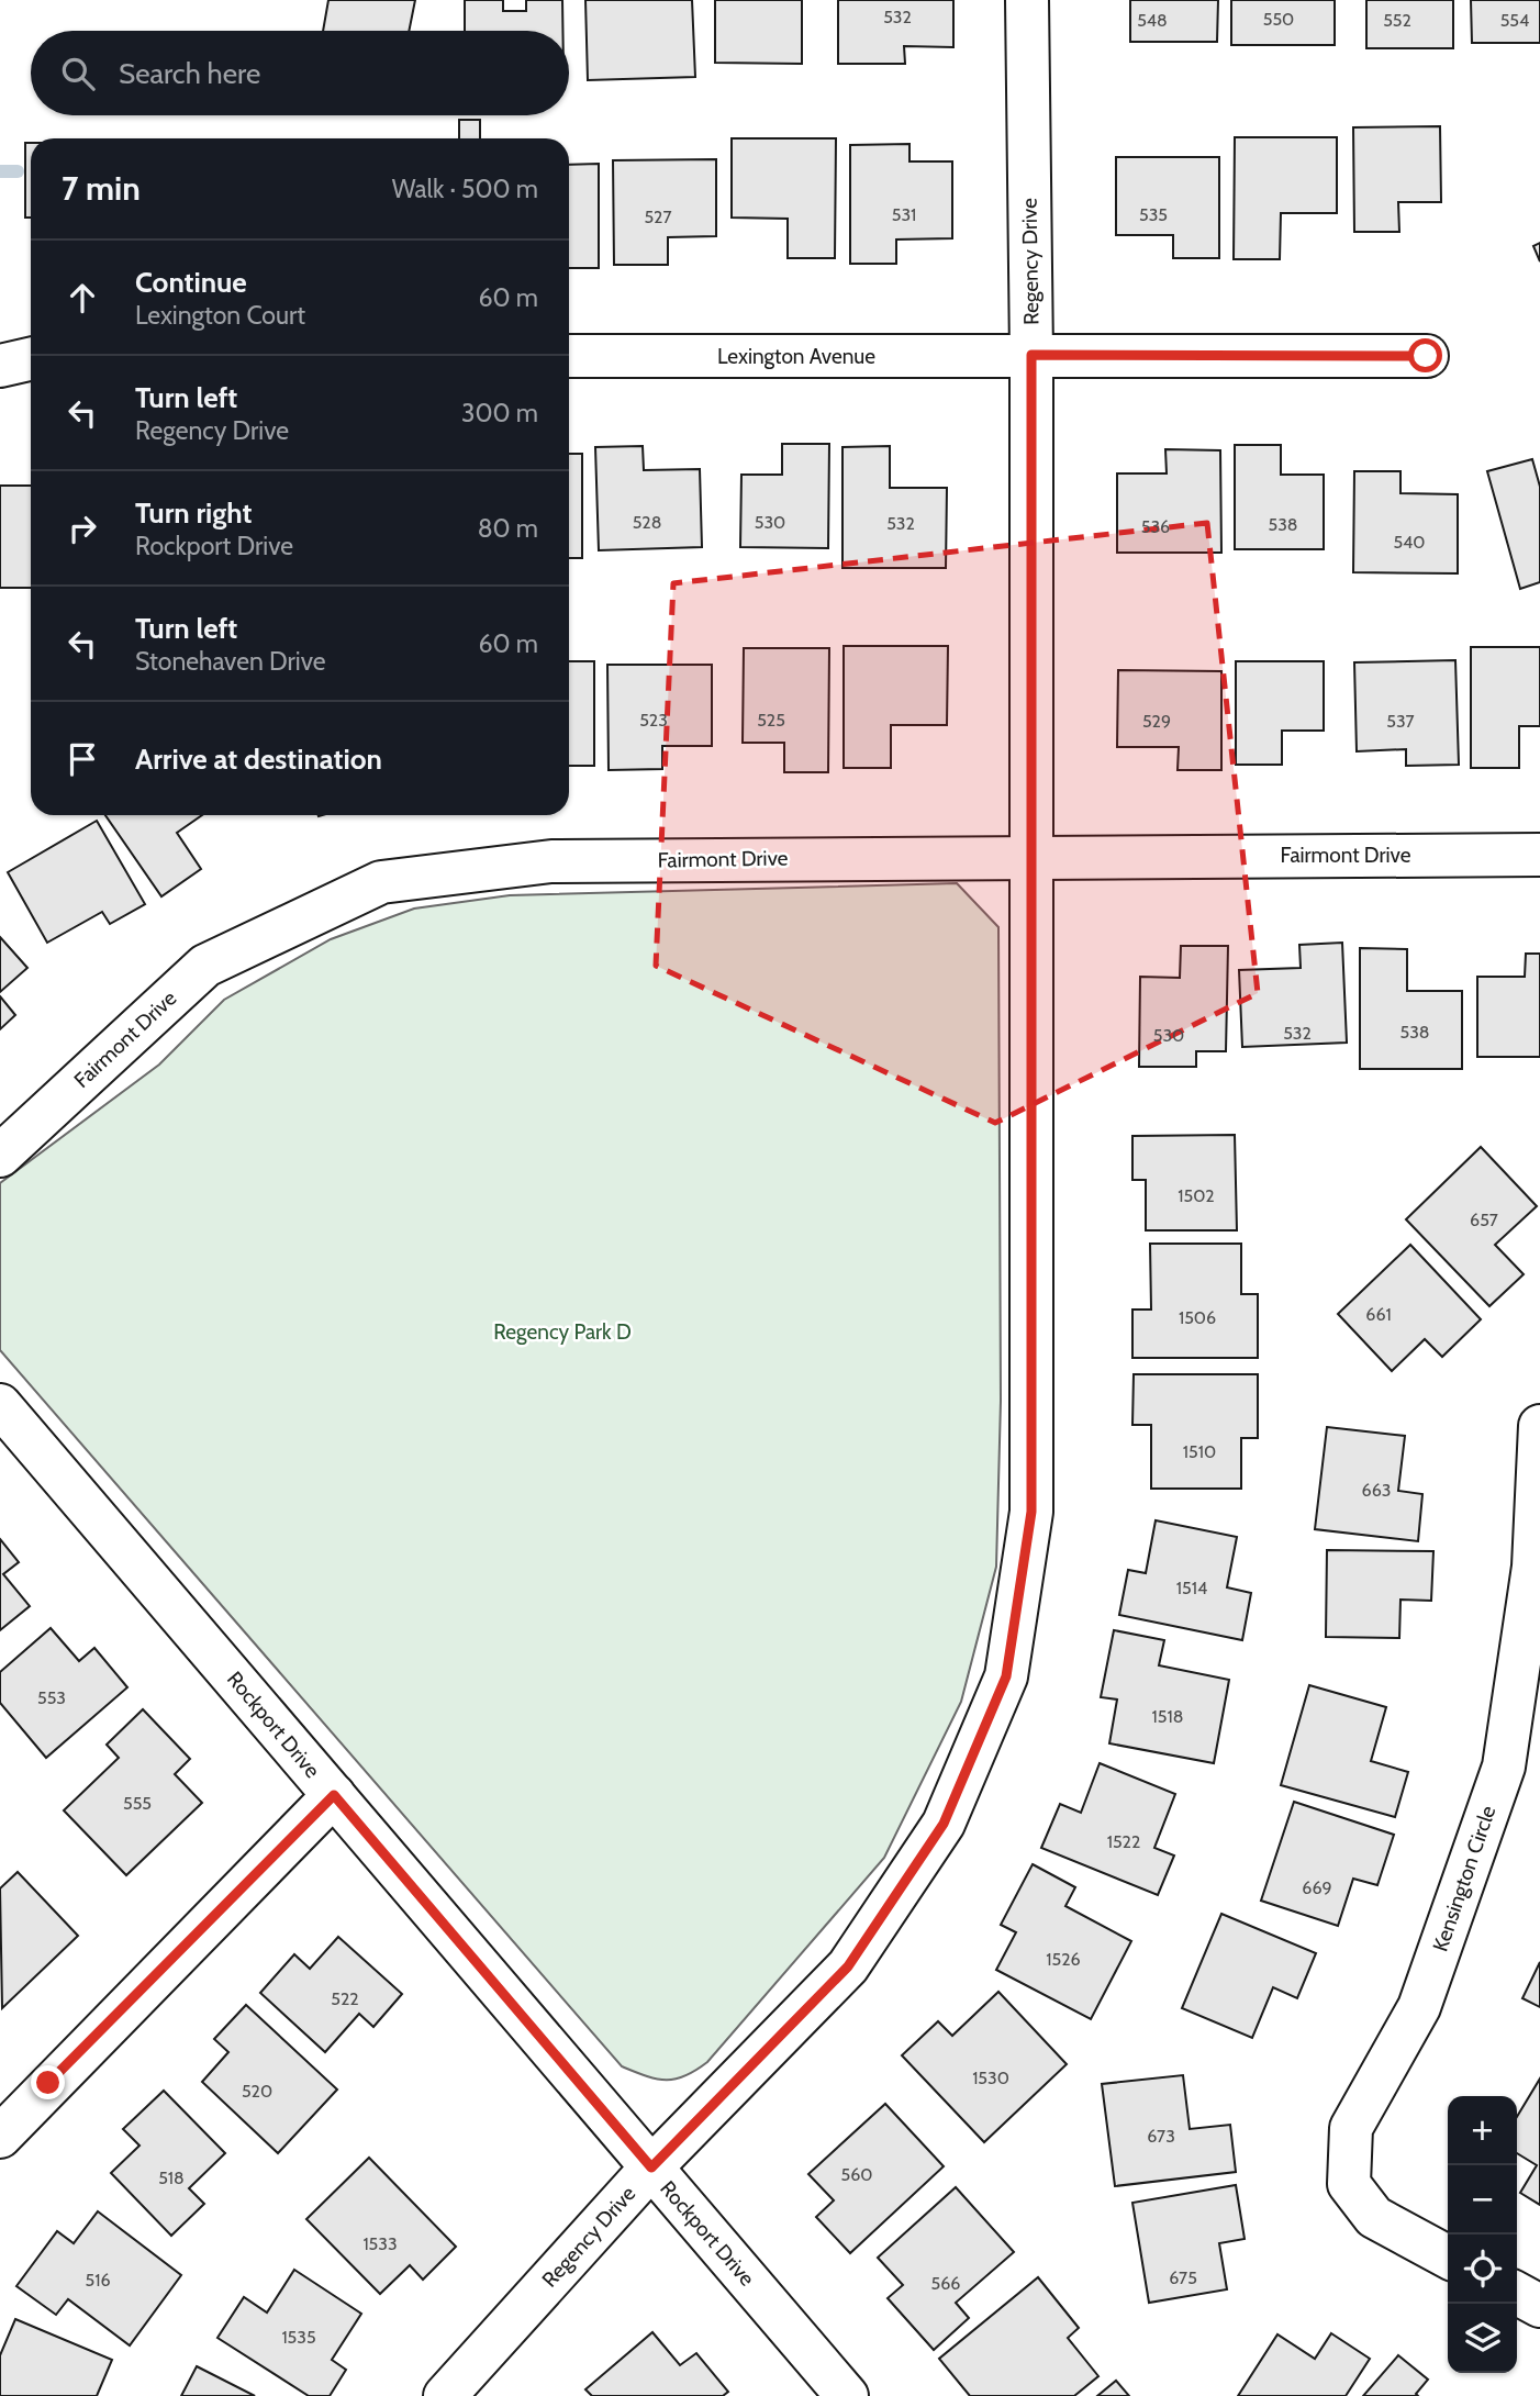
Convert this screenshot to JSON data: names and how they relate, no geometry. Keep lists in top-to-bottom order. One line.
{"streets":{"street":["Regency Drive","Lexington Avenue","Fairmont Drive","Rockport Drive","Kensington Circle"]},"crossings":[["Regency Drive","Lexington Avenue"],["Regency Drive","Fairmont Drive"],["Regency Drive","Rockport Drive"]],"parks":["Regency Park D"],"house_numbers":["532","550","548","552","554","531","535","527","528","530","532","538","536","540","523","525","529","537","538","532","530","1502","657","661","1506","1510","663","1514","553","1518","555","1522","669","1526","522","1530","520","673","560","518","1533","675","516","566","1535"],"page":{"search":"Search here","heading":["7 min","Walk · 500 m"],"list":[["Continue","Lexington Court","60 m"],["Turn left","Regency Drive","300 m"],["Turn right","Rockport Drive","80 m"],["Turn left","Stonehaven Drive","60 m"],"Arrive at destination"],"map_buttons":["+","−"]}}
